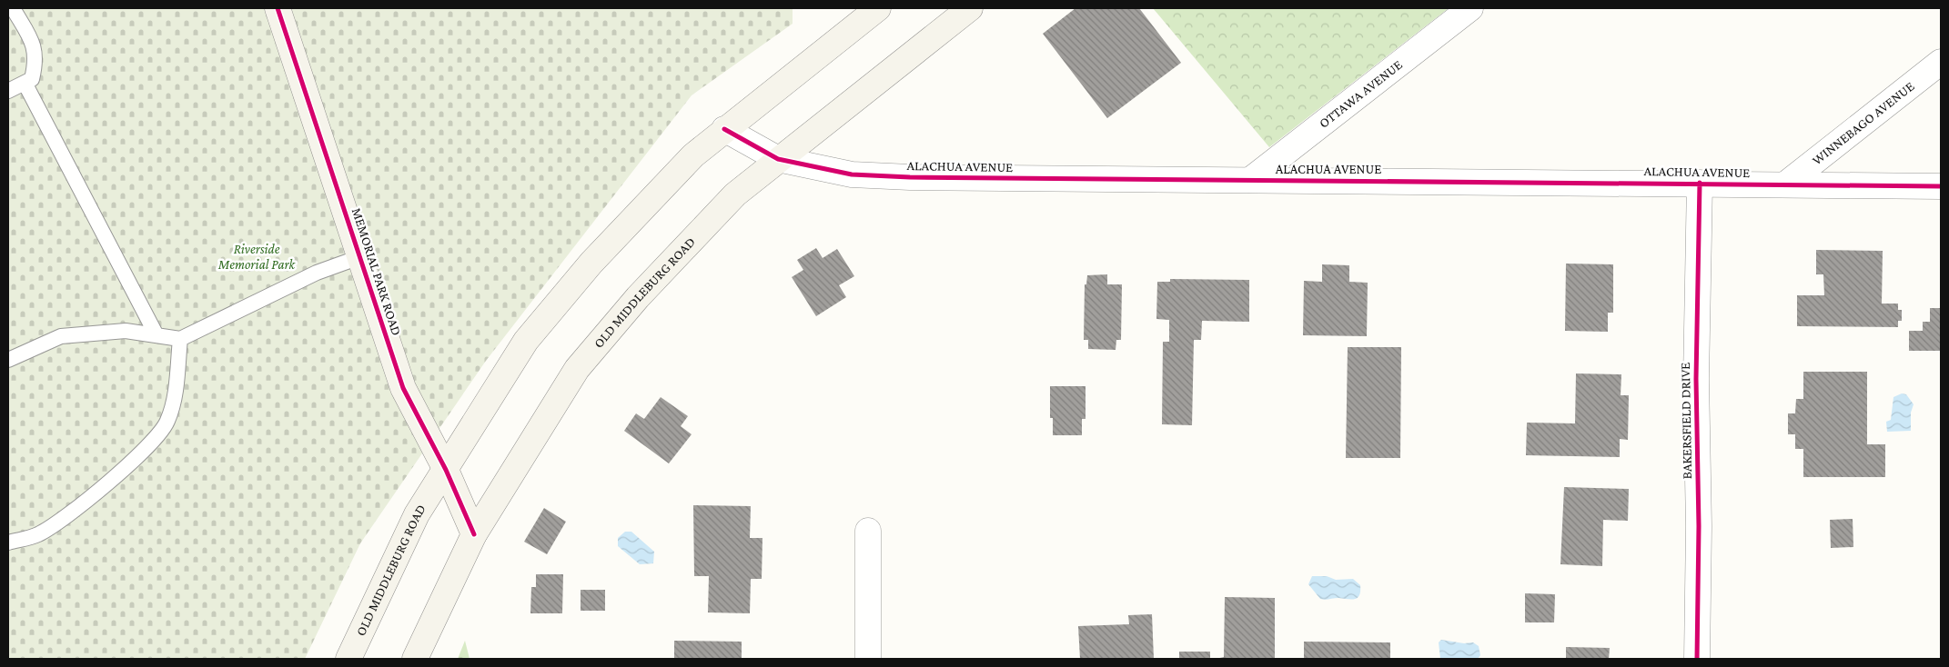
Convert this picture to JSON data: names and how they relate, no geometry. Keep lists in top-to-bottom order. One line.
{"streets":{"main road":["MEMORIAL PARK ROAD","OLD MIDDLEBURG ROAD"],"street":["OTTAWA AVENUE","WINNEBAGO AVENUE","ALACHUA AVENUE","BAKERSFIELD DRIVE"]},"crossings":[["OTTAWA AVENUE","ALACHUA AVENUE"],["WINNEBAGO AVENUE","ALACHUA AVENUE"],["ALACHUA AVENUE","OLD MIDDLEBURG ROAD"],["ALACHUA AVENUE","BAKERSFIELD DRIVE"],["MEMORIAL PARK ROAD","OLD MIDDLEBURG ROAD"]],"parks":["Riverside Memorial Park"]}
